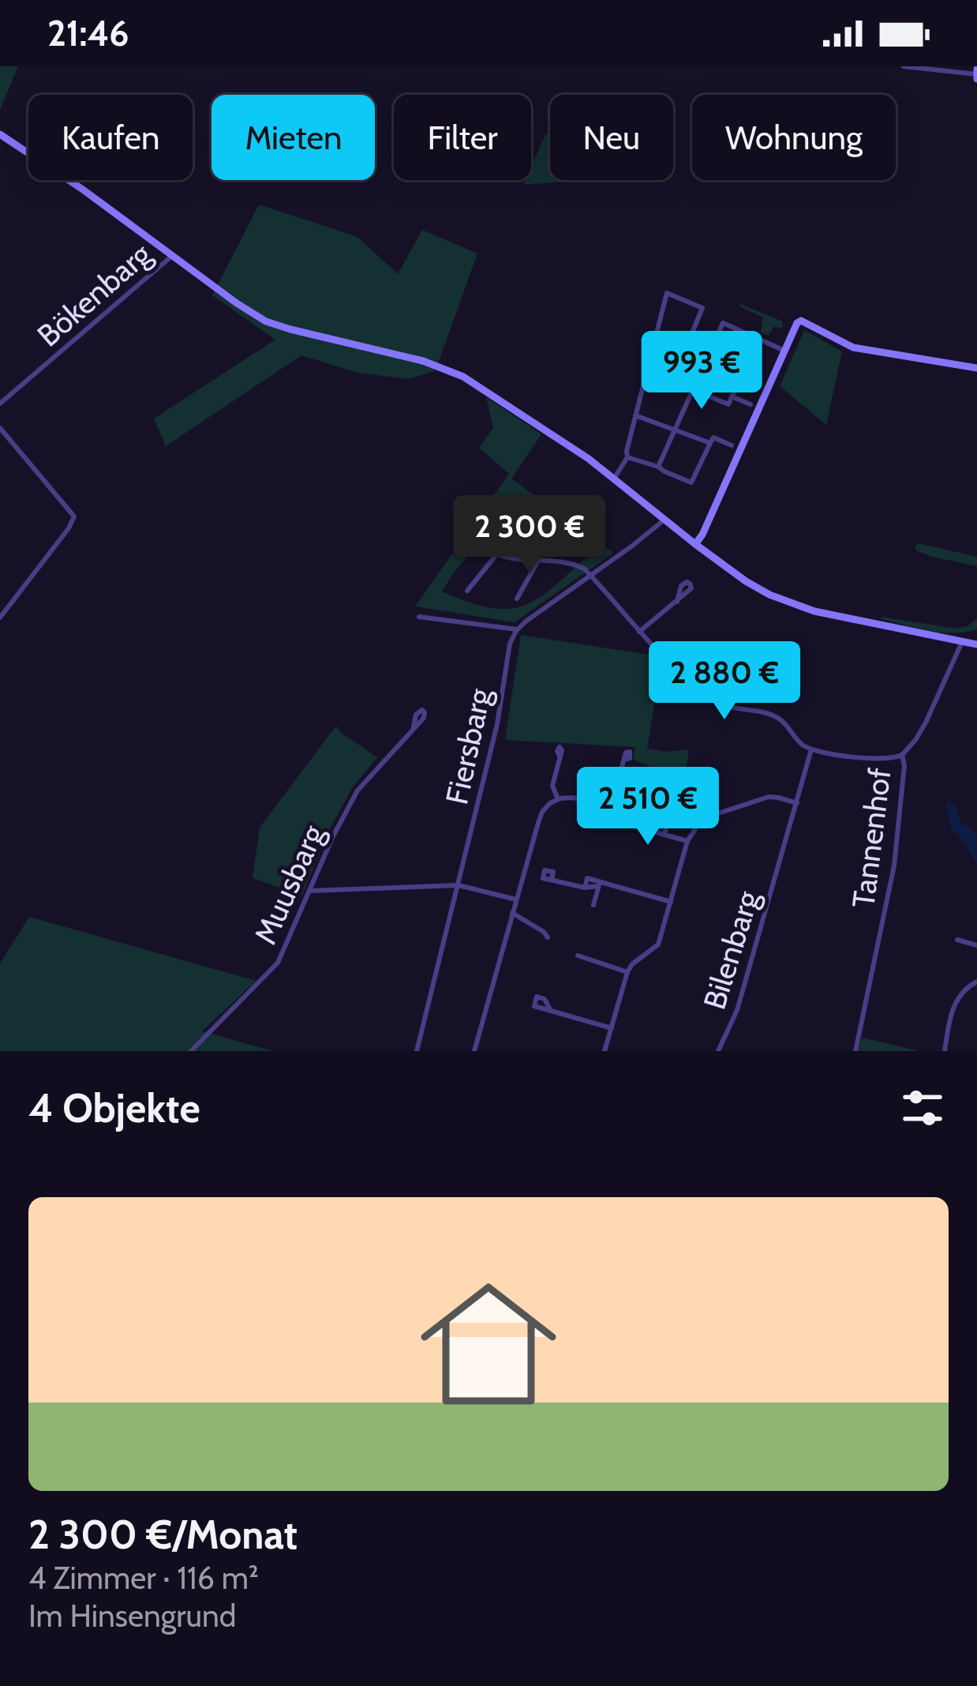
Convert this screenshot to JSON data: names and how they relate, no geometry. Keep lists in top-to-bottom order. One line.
{"streets":{"street":["Bökenbarg","Fiersbarg","Tannenhof","Muusbarg","Bilenbarg"]},"page":{"status":"21:46","chip":["Kaufen","Mieten","Filter","Neu","Wohnung"],"price":["993 €","2 300 €","2 880 €","2 510 €"],"heading":"4 Objekte","list":[{"name":"2 300 €/Monat","note":"4 Zimmer · 116 m² · Im Hinsengrund"}]}}
